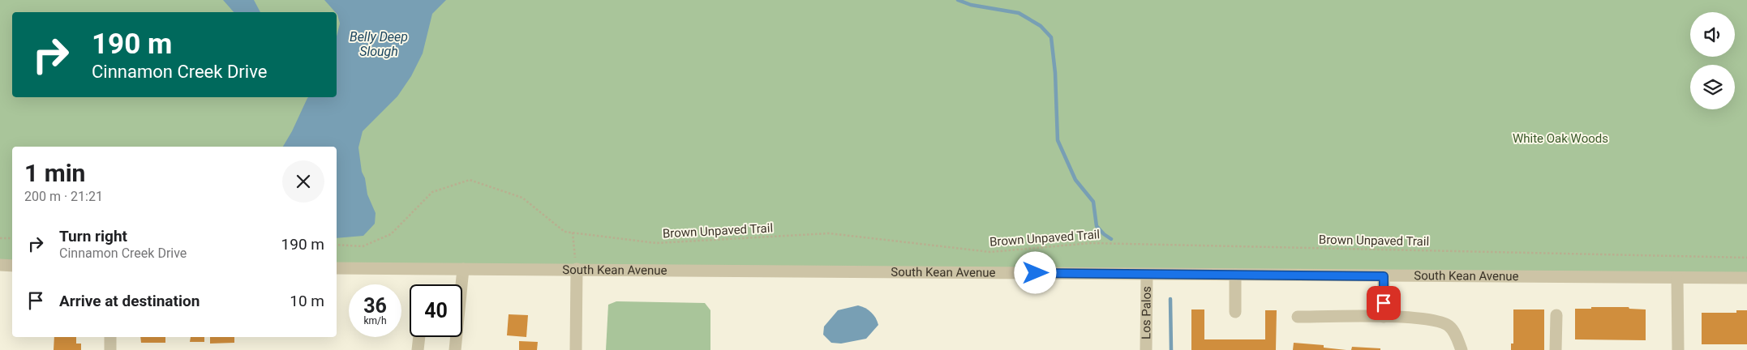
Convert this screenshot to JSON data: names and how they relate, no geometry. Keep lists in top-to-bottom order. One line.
{"streets":{"street":["South Kean Avenue","Los Palos"],"path":["Brown Unpaved Trail"]},"crossings":[["South Kean Avenue","Los Palos"]],"water":["Belly Deep Slough"],"parks":["White Oak Woods"],"page":{"turn":["190 m","Cinnamon Creek Drive"],"heading":["1 min","200 m · 21:21"],"list":[{"name":"Turn right","note":"Cinnamon Creek Drive","value":"190 m"},{"name":"Arrive at destination","value":"10 m"}],"speed":"36 km/h","limit":"40"}}
